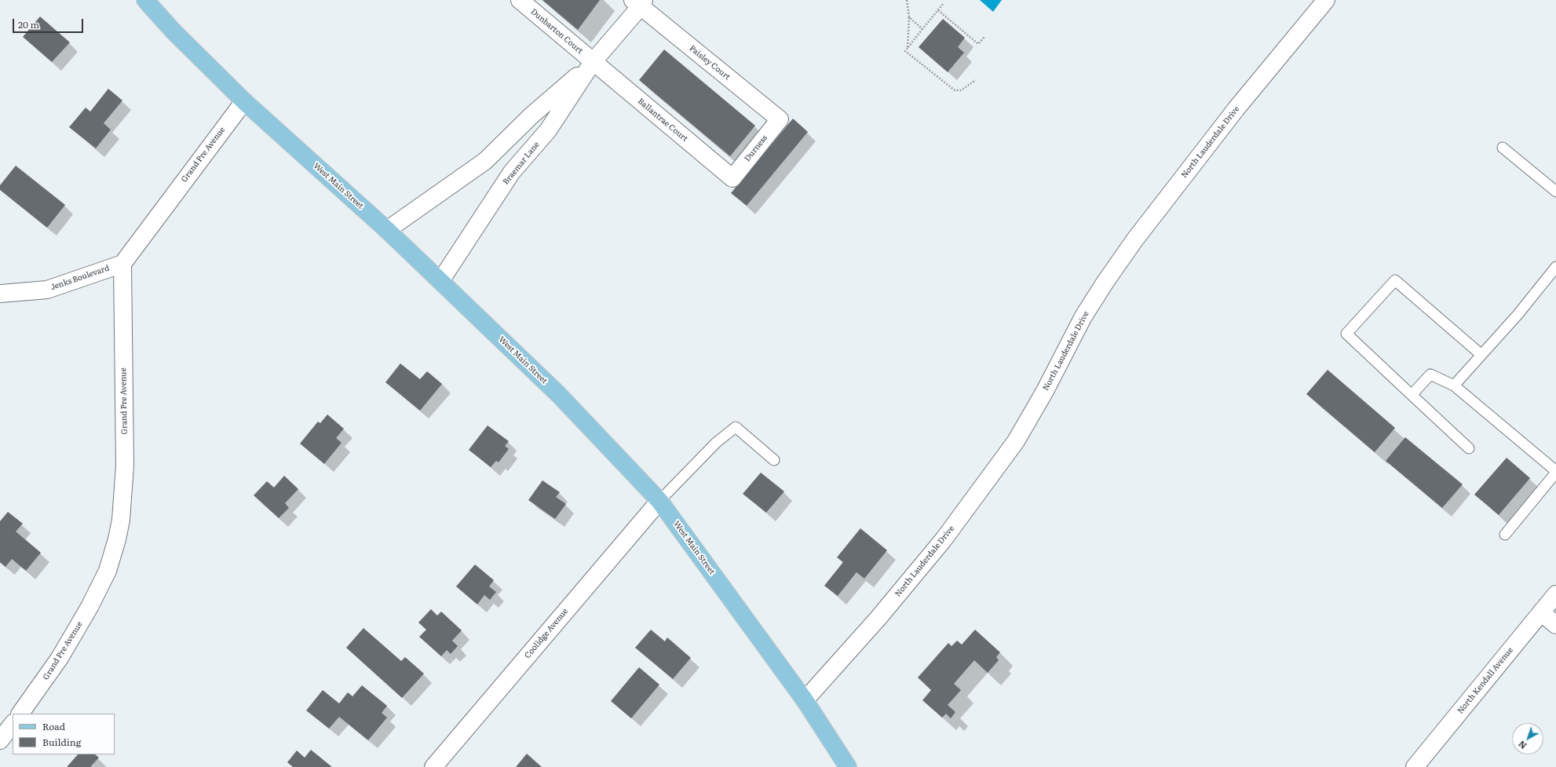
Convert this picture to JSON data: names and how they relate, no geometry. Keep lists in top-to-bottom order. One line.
{"streets":{"main road":["West Main Street"],"street":["Dunbarton Court","Paisley Court","Ballantrae Court","North Lauderdale Drive","Durness","Grand Pre Avenue","Braemar Lane","Jenks Boulevard","Coolidge Avenue","North Kendall Avenue"]},"crossings":[["Dunbarton Court","Ballantrae Court"],["Dunbarton Court","Braemar Lane"],["Paisley Court","Durness"],["Paisley Court","Braemar Lane"],["Ballantrae Court","Durness"],["Ballantrae Court","Braemar Lane"],["North Lauderdale Drive","West Main Street"],["Grand Pre Avenue","West Main Street"],["Grand Pre Avenue","Jenks Boulevard"],["Braemar Lane","West Main Street"],["West Main Street","Coolidge Avenue"]],"legend":["Road","Building"],"scale_bar":"20 m","north":"bottom left"}
